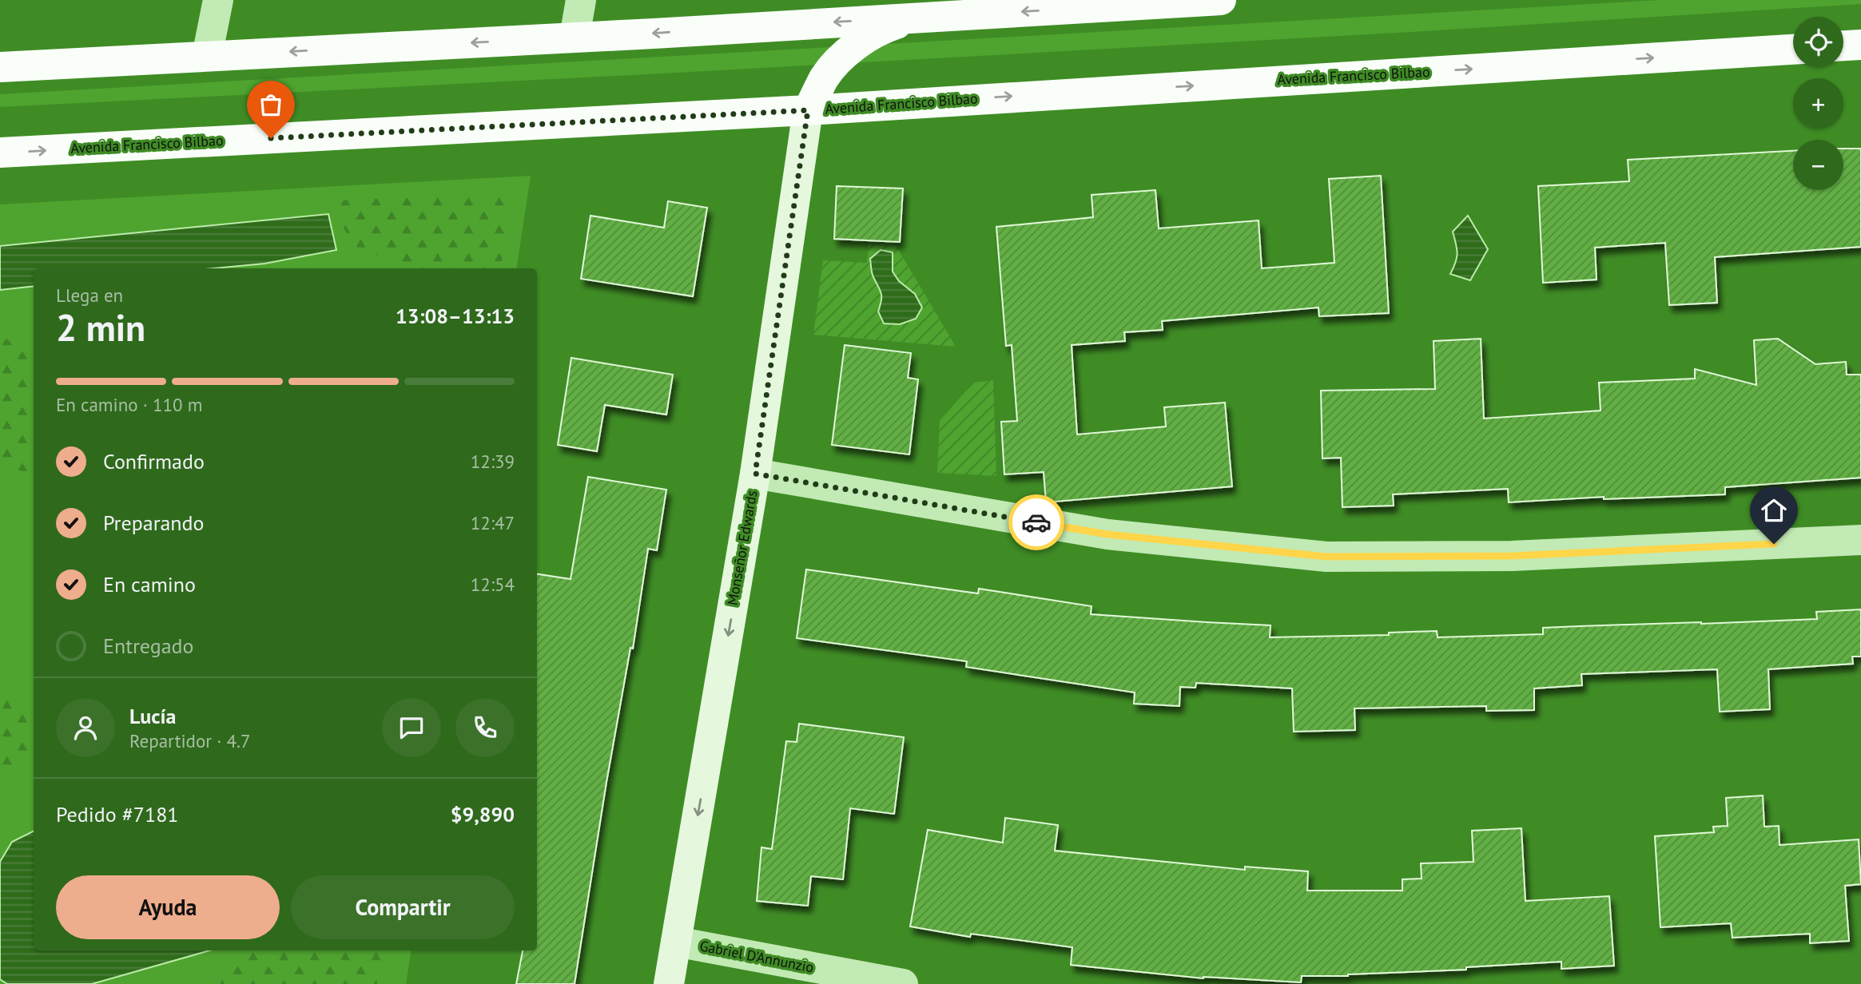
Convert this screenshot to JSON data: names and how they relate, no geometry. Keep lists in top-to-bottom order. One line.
{"streets":{"main road":["Avenida Francisco Bilbao"],"street":["Monseñor Edwards","Gabriel D'Annunzio"]},"crossings":[["Avenida Francisco Bilbao","Monseñor Edwards"],["Monseñor Edwards","Gabriel D'Annunzio"]],"one_way":["Monseñor Edwards"],"page":{"map_buttons":["+","−"],"heading":["2 min","Llega en","13:08–13:13"],"panel":["Lucía","Repartidor · 4.7","Pedido #7181","$9,890"],"bar":"En camino · 110 m","list":[["Confirmado","12:39"],["Preparando","12:47"],["En camino","12:54"],"Entregado"],"buttons":["Ayuda","Compartir"]}}
